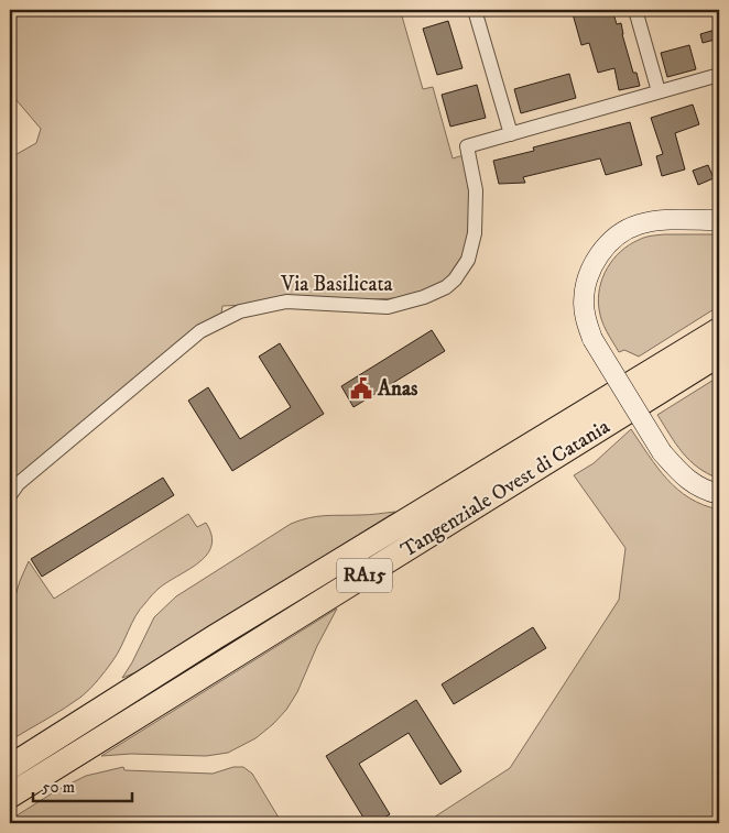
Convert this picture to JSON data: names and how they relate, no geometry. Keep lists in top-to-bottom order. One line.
{"streets":{"highway":["Tangenziale Ovest di Catania","RA15"],"street":["Via Basilicata"]},"places":{"public building":["Anas"]},"scale_bar":"50 m"}
